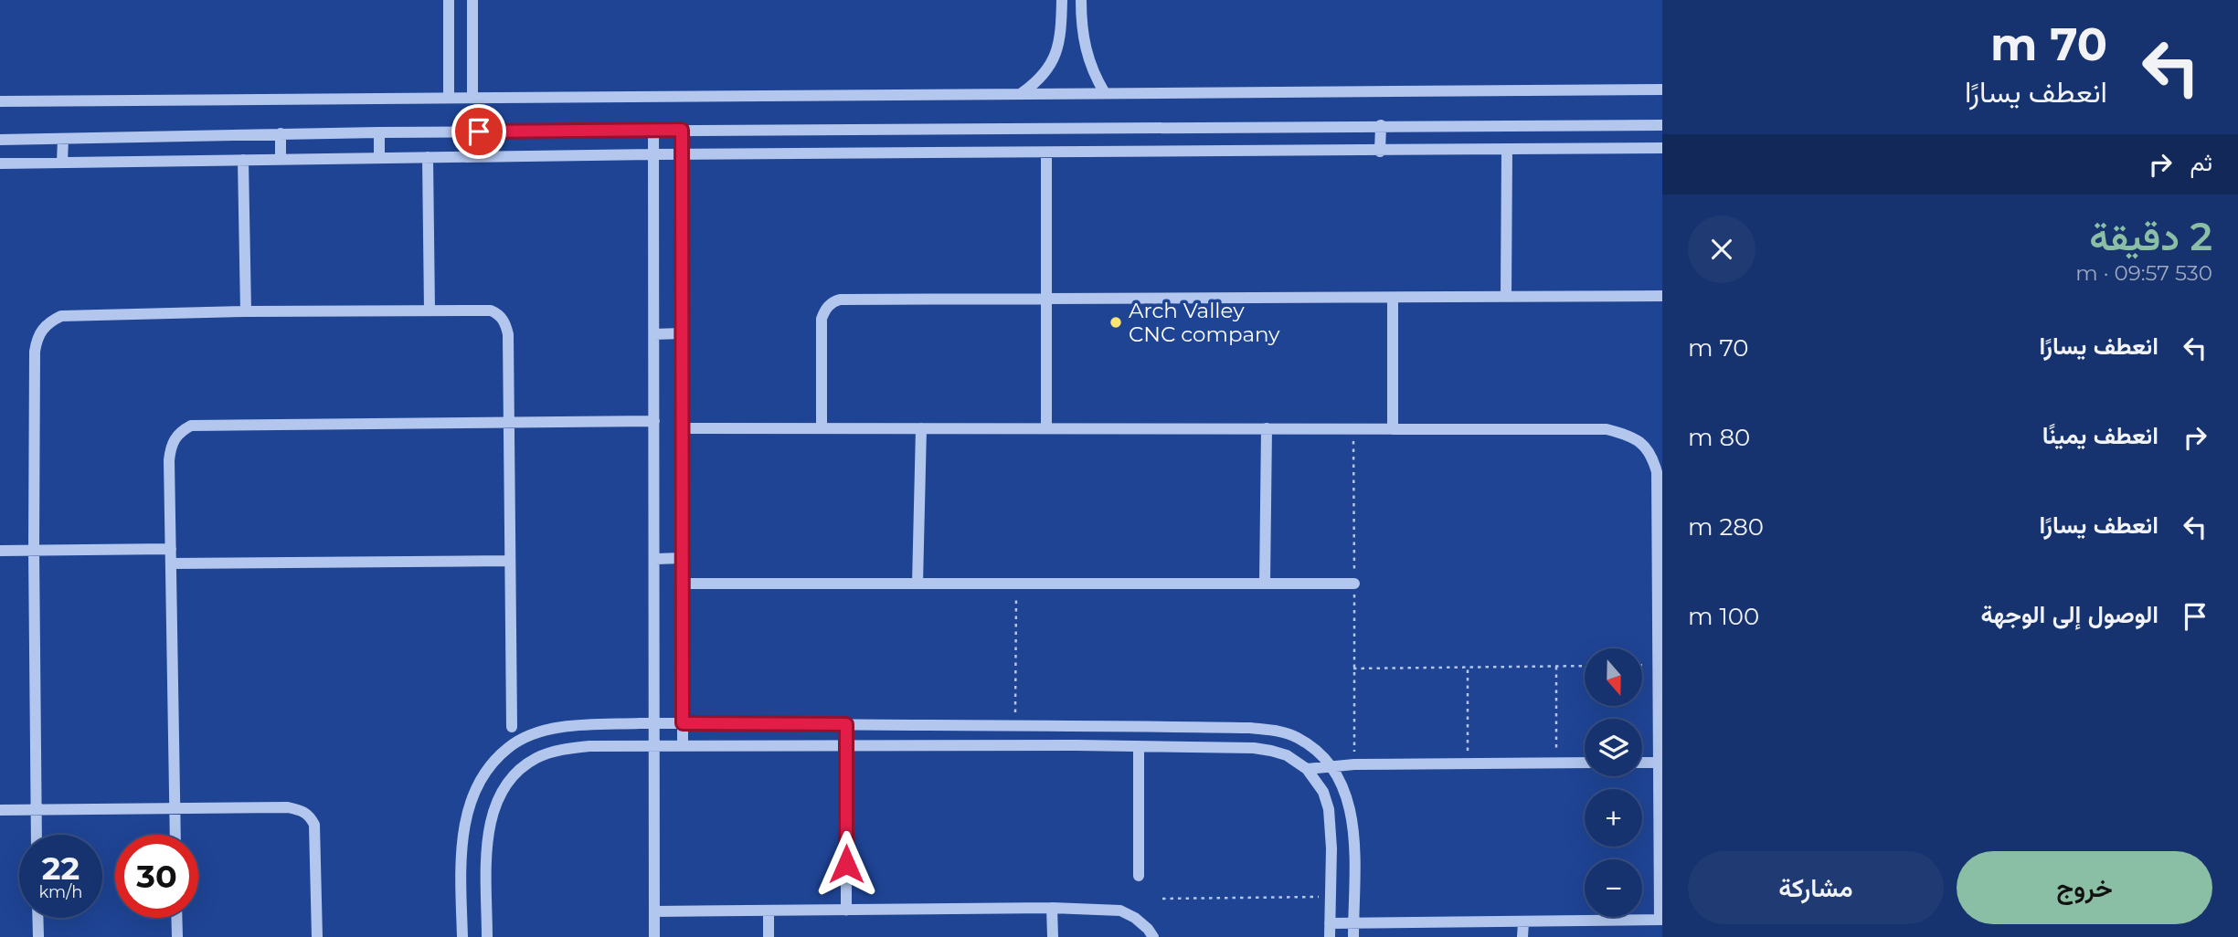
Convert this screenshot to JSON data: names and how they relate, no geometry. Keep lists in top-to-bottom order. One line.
{"places":["Arch Valley CNC company"],"north":"bottom","page":{"turn":["70 m","انعطف يسارًا"],"then":"ثم","heading":["2 دقيقة","530 m · 09:57"],"list":[{"name":"انعطف يسارًا","value":"70 m"},{"name":"انعطف يمينًا","value":"80 m"},{"name":"انعطف يسارًا","value":"280 m"},{"name":"الوصول إلى الوجهة","value":"100 m"}],"map_buttons":["+","−"],"speed":"22 km/h","limit":"30","buttons":["خروج","مشاركة"]}}
